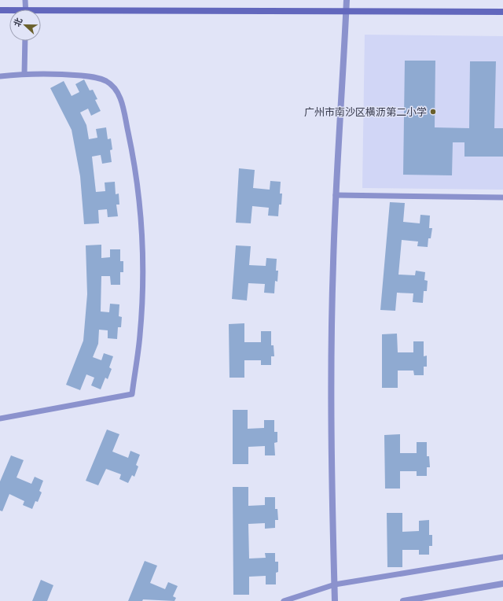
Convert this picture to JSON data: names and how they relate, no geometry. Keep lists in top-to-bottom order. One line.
{"places":["广州市南沙区横沥第二小学"],"north":"left"}
